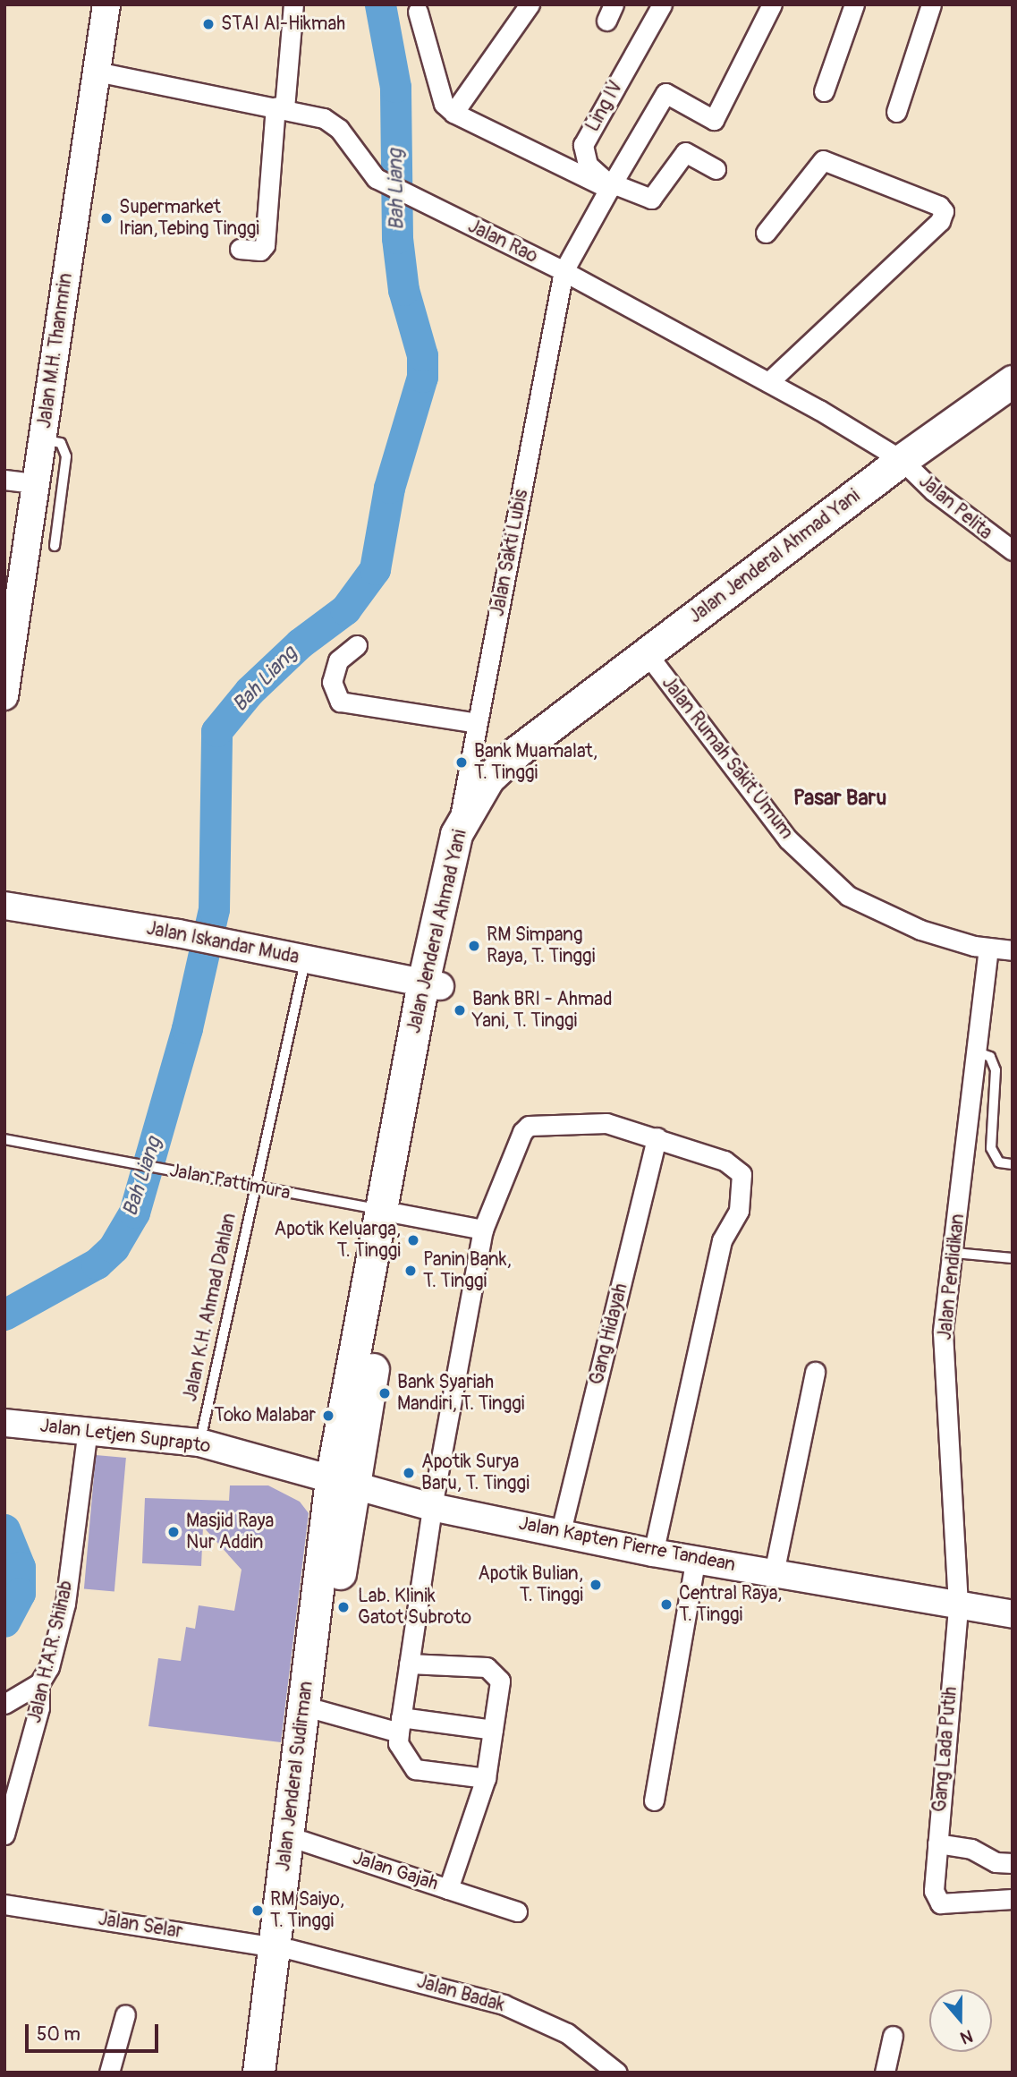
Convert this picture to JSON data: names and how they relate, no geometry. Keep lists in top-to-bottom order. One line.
{"streets":{"main road":["Jalan Jenderal Ahmad Yani","Jalan Jenderal Sudirman"],"street":["Ling IV","Jalan Rao","Jalan M.H. Thanmrin","Jalan Pelita","Jalan Sakti Lubis","Jalan Rumah Sakit Umum","Jalan Iskandar Muda","Jalan Pattimura","Jalan Pendidikan","Gang Hidayah","Jalan Letjen Suprapto","Jalan Kapten Pierre Tandean","Jalan H.A.R. Shihab","Gang Lada Putih","Jalan Gajah","Jalan Selar","Jalan Badak"],"lane":["Jalan K.H. Ahmad Dahlan"]},"crossings":[["Jalan Rao","Jalan M.H. Thanmrin"],["Jalan Rao","Jalan Pelita"],["Jalan Rao","Jalan Sakti Lubis"],["Jalan Rao","Jalan Jenderal Ahmad Yani"],["Jalan Pelita","Jalan Jenderal Ahmad Yani"],["Jalan Sakti Lubis","Jalan Jenderal Ahmad Yani"],["Jalan Jenderal Ahmad Yani","Jalan Rumah Sakit Umum"],["Jalan Jenderal Ahmad Yani","Jalan Iskandar Muda"],["Jalan Jenderal Ahmad Yani","Jalan Pattimura"],["Jalan Jenderal Ahmad Yani","Jalan Letjen Suprapto"],["Jalan Jenderal Ahmad Yani","Jalan Kapten Pierre Tandean"],["Jalan Jenderal Ahmad Yani","Jalan Jenderal Sudirman"],["Jalan Rumah Sakit Umum","Jalan Pendidikan"],["Jalan Iskandar Muda","Jalan K.H. Ahmad Dahlan"],["Jalan Pattimura","Jalan K.H. Ahmad Dahlan"],["Jalan Pendidikan","Jalan Kapten Pierre Tandean"],["Jalan Pendidikan","Gang Lada Putih"],["Jalan K.H. Ahmad Dahlan","Jalan Letjen Suprapto"],["Gang Hidayah","Jalan Kapten Pierre Tandean"],["Jalan Letjen Suprapto","Jalan Kapten Pierre Tandean"],["Jalan Letjen Suprapto","Jalan H.A.R. Shihab"],["Jalan Letjen Suprapto","Jalan Jenderal Sudirman"],["Jalan Kapten Pierre Tandean","Gang Lada Putih"],["Jalan Kapten Pierre Tandean","Jalan Jenderal Sudirman"],["Jalan Jenderal Sudirman","Jalan Gajah"],["Jalan Jenderal Sudirman","Jalan Selar"],["Jalan Jenderal Sudirman","Jalan Badak"],["Jalan Selar","Jalan Badak"]],"districts":["Pasar Baru"],"water":["Bah Liang"],"places":["STAI Al-Hikmah","Supermarket Irian,Tebing Tinggi","Bank Muamalat, T. Tinggi","RM Simpang Raya, T. Tinggi","Bank BRI - Ahmad Yani, T. Tinggi","Apotik Keluarga, T. Tinggi","Panin Bank, T. Tinggi","Bank Syariah Mandiri, T. Tinggi","Toko Malabar","Apotik Surya Baru, T. Tinggi","Masjid Raya Nur Addin","Apotik Bulian, T. Tinggi","Central Raya, T. Tinggi","Lab. Klinik Gatot Subroto","RM Saiyo, T. Tinggi"],"scale_bar":"50 m","north":"bottom"}
